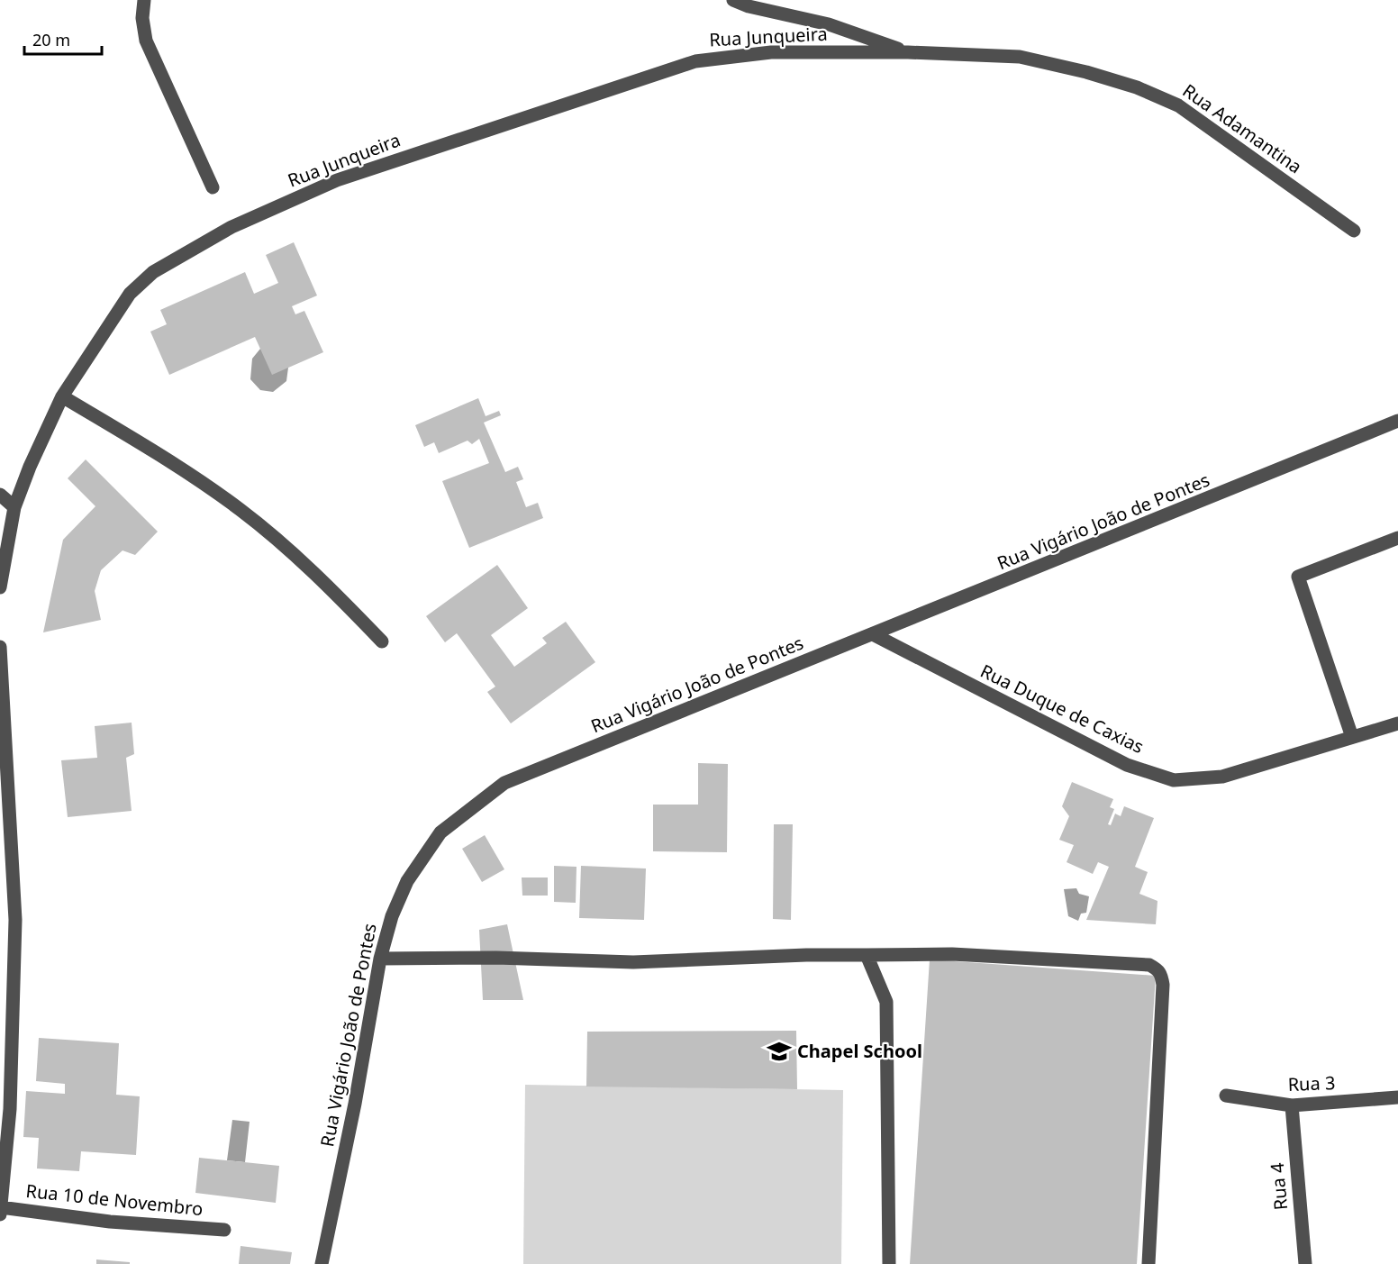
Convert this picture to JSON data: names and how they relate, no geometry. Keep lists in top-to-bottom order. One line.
{"streets":{"street":["Rua Junqueira","Rua Adamantina","Rua Vigário João de Pontes","Rua Duque de Caxias","Rua 3","Rua 4","Rua 10 de Novembro"]},"crossings":[["Rua Junqueira","Rua Adamantina"],["Rua Vigário João de Pontes","Rua Duque de Caxias"],["Rua 3","Rua 4"]],"places":{"school or university":["Chapel School"]},"scale_bar":"20 m"}
